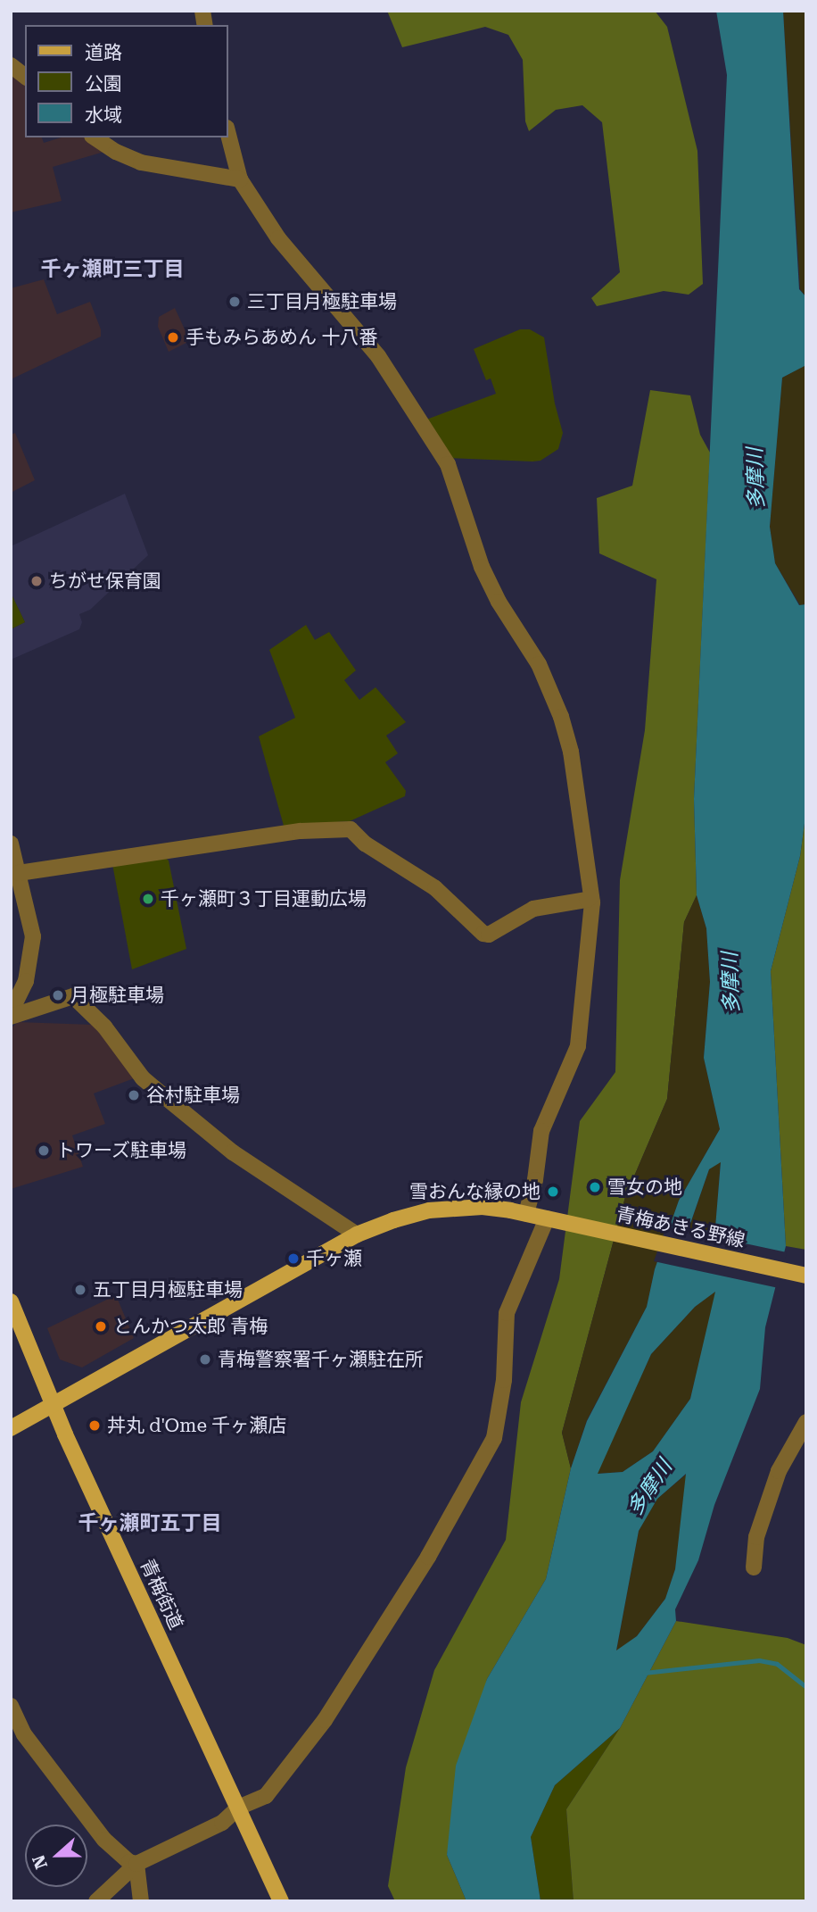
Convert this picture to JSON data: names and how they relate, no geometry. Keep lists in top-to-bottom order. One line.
{"streets":{"main road":["青梅あきる野線","青梅街道"]},"crossings":[["青梅あきる野線","青梅街道"]],"districts":["千ヶ瀬町三丁目","千ヶ瀬町五丁目"],"water":["多摩川"],"places":["三丁目月極駐車場","手もみらあめん 十八番","ちがせ保育園","千ヶ瀬町３丁目運動広場","月極駐車場","谷村駐車場","トワーズ駐車場","雪女の地","雪おんな縁の地","千ヶ瀬","五丁目月極駐車場","とんかつ太郎 青梅","青梅警察署千ヶ瀬駐在所","丼丸 d'Ome 千ヶ瀬店"],"legend":["道路","公園","水域"],"north":"left"}
